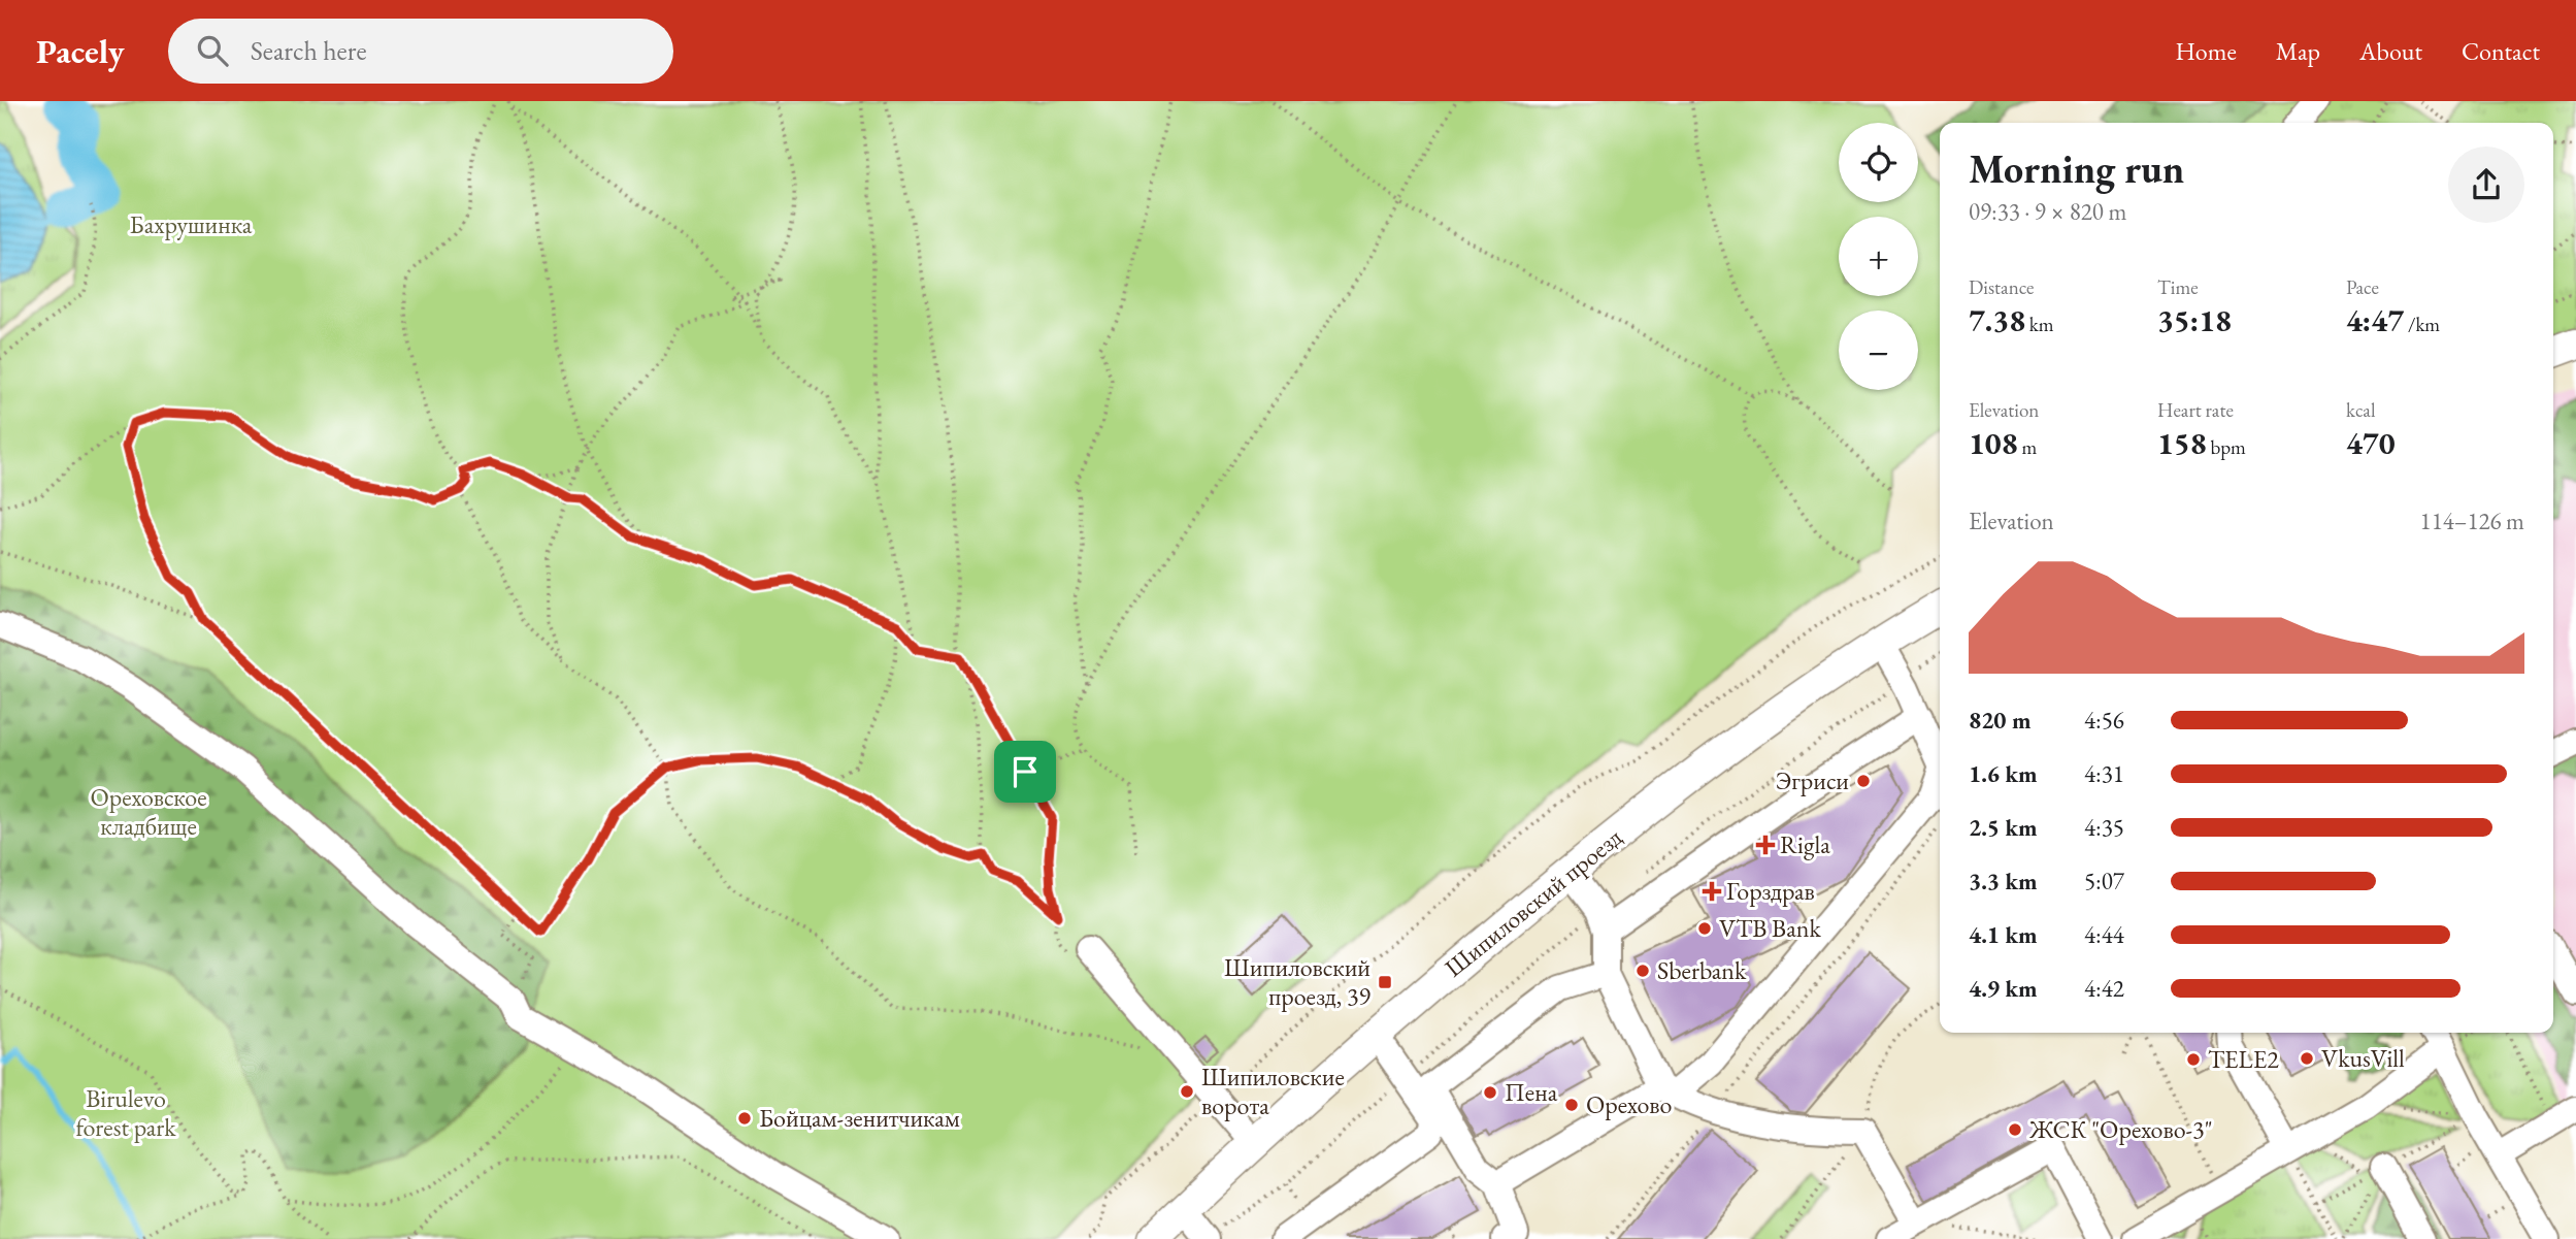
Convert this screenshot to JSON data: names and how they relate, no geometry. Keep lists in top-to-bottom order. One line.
{"streets":{"main road":["Шипиловский проезд"]},"parks":["Бахрушинка","Ореховское кладбище","Birulevo forest park"],"places":{"other":["Эгриси","VTB Bank","Sberbank","VkusVill","TELE2","Шипиловские ворота","Пена","Орехово","Бойцам-зенитчикам","ЖСК \"Орехово-3\""],"health":["Rigla","Горздрав"],"transit":["Шипиловский проезд, 39"]},"page":{"header":"Pacely","search":"Search here","nav":["Home","Map","About","Contact"],"map_buttons":["+","−"],"heading":["Morning run","09:33 · 9 × 820 m"],"stats":[["Distance","7.38 km"],["Time","35:18"],["Pace","4:47 /km"],["Elevation","108 m"],["Heart rate","158 bpm"],["kcal","470"]],"chart":["Elevation","114–126 m"],"list":[{"name":"820 m","note":"4:56"},{"name":"1.6 km","note":"4:31"},{"name":"2.5 km","note":"4:35"},{"name":"3.3 km","note":"5:07"},{"name":"4.1 km","note":"4:44"},{"name":"4.9 km","note":"4:42"}]}}
